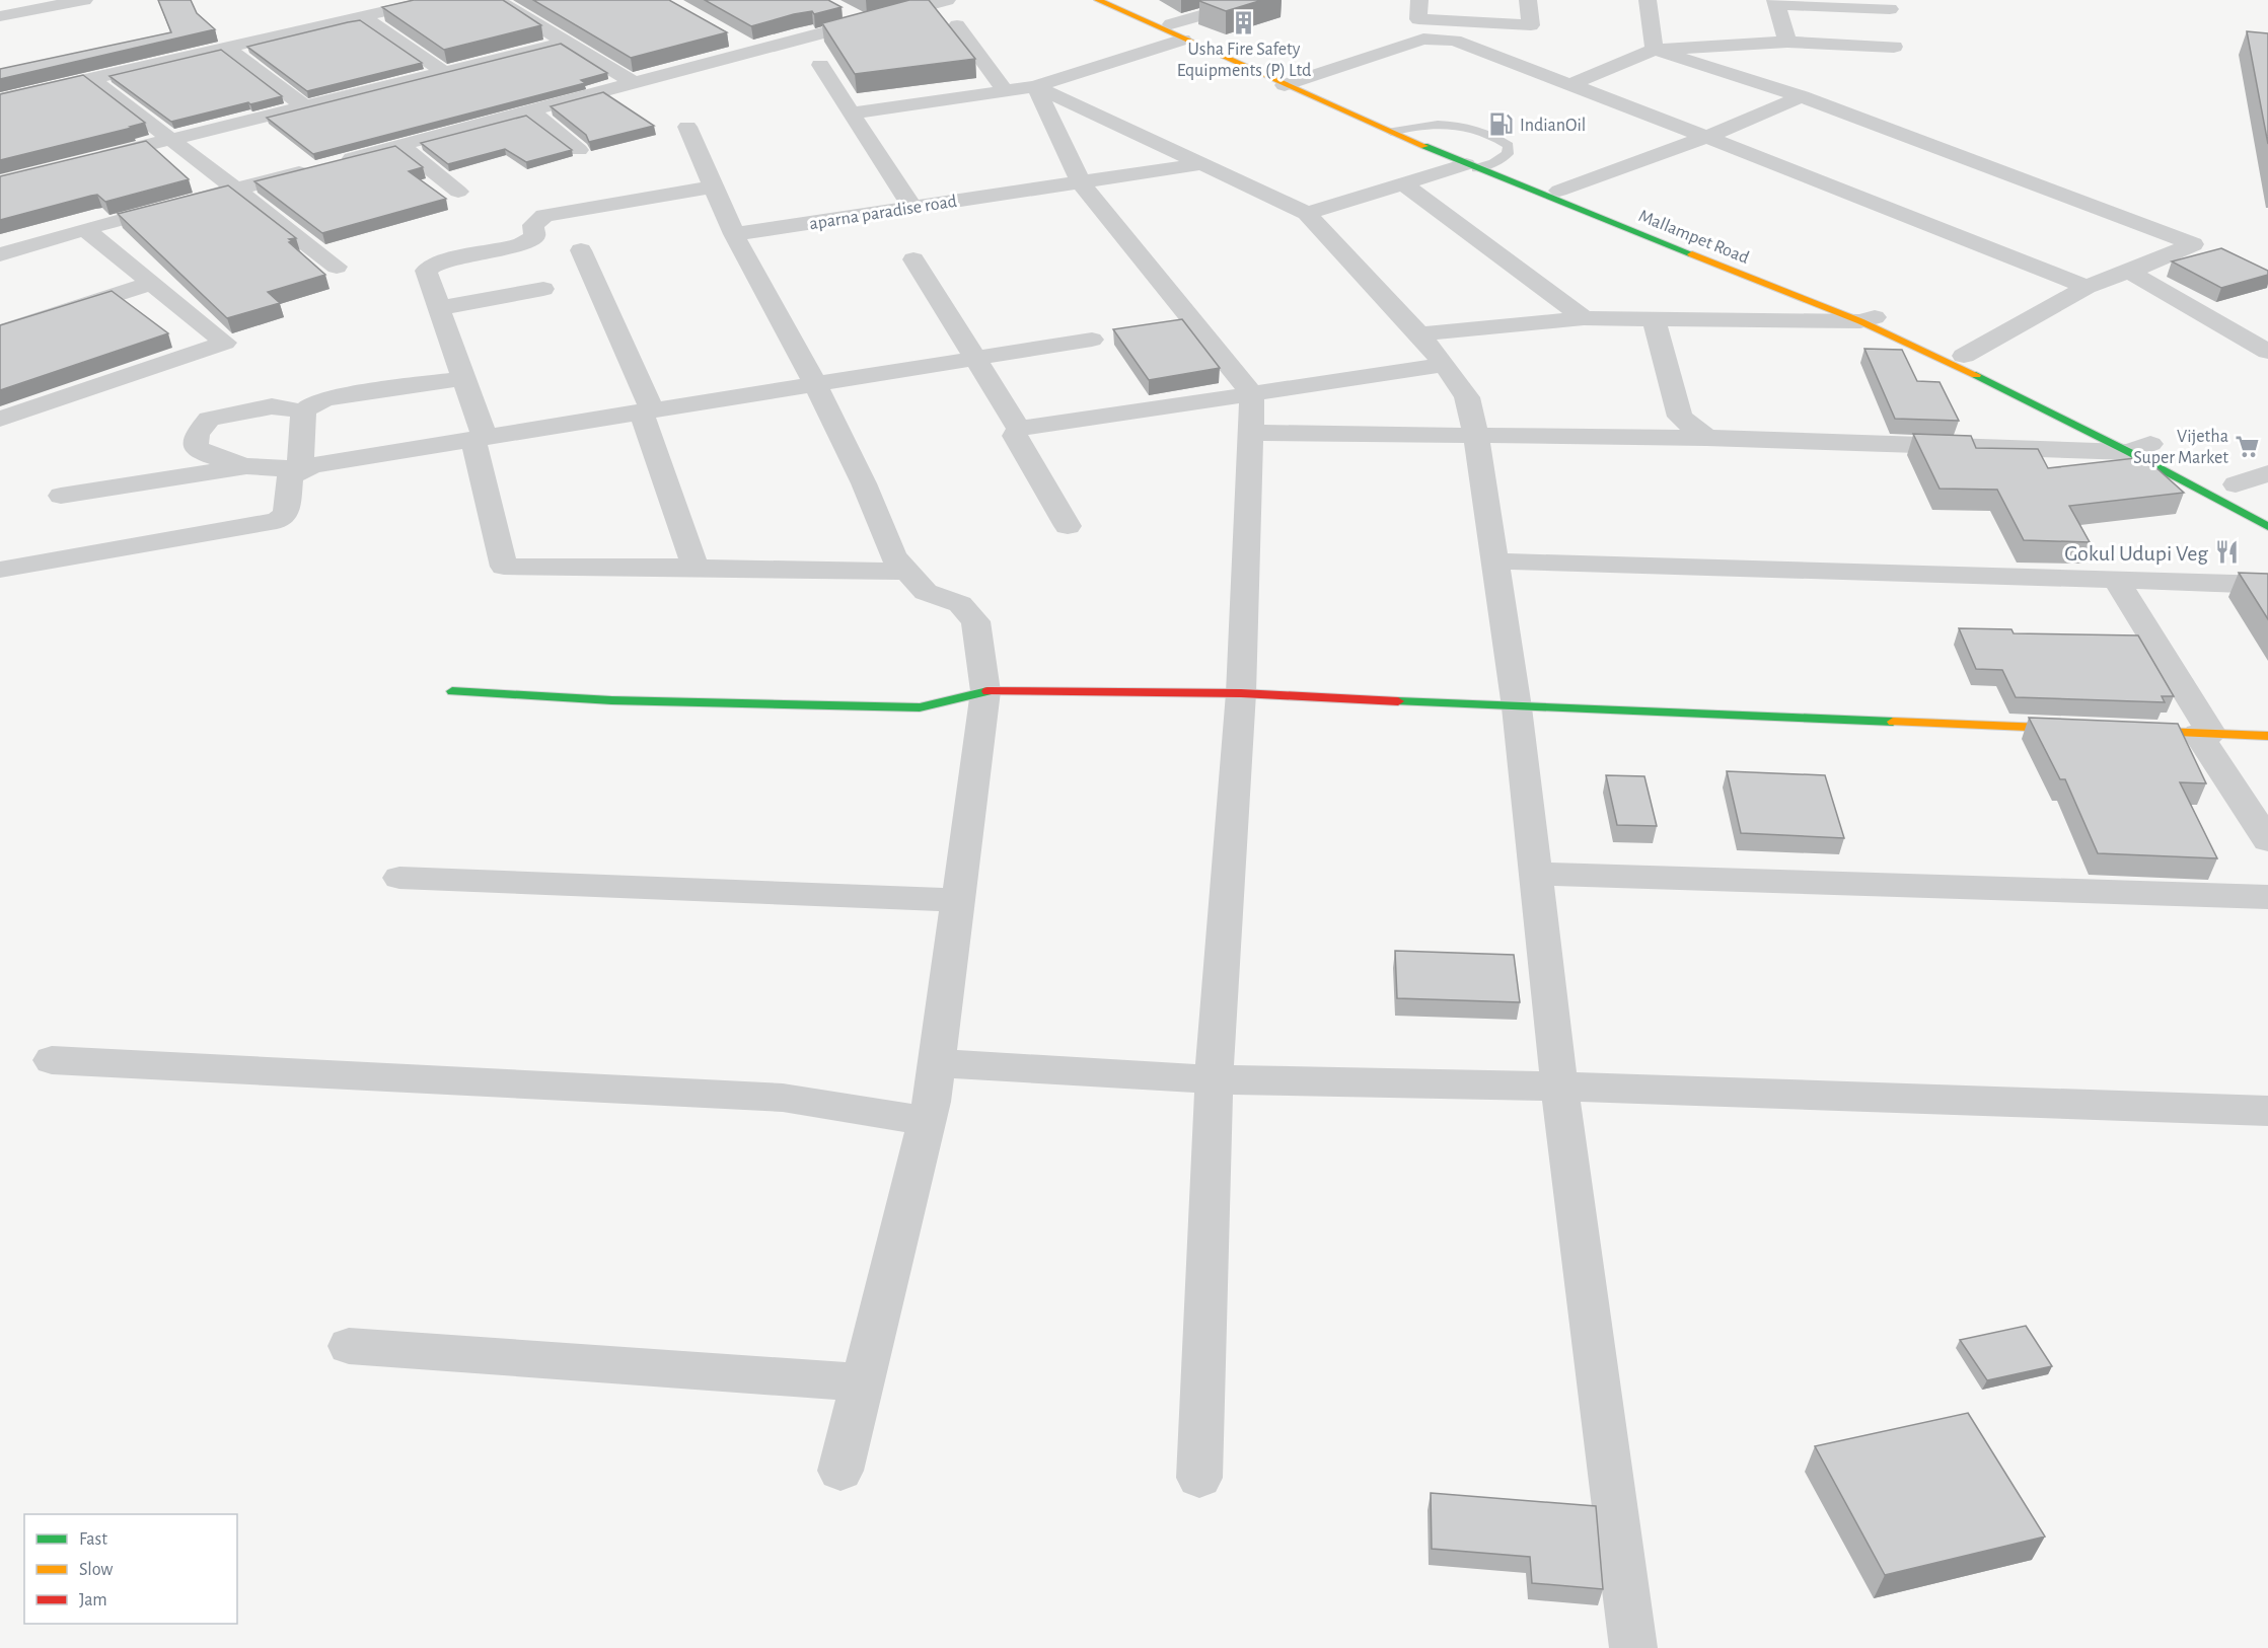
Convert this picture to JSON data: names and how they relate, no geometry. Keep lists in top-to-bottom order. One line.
{"streets":{"main road":["Mallampet Road"],"street":["aparna paradise road"]},"places":{"building":["Usha Fire Safety Equipments (P) Ltd"],"fuel station":["IndianOil"],"supermarket":["Vijetha Super Market"],"restaurant":["Gokul Udupi Veg"]},"legend":["Fast","Slow","Jam"]}
